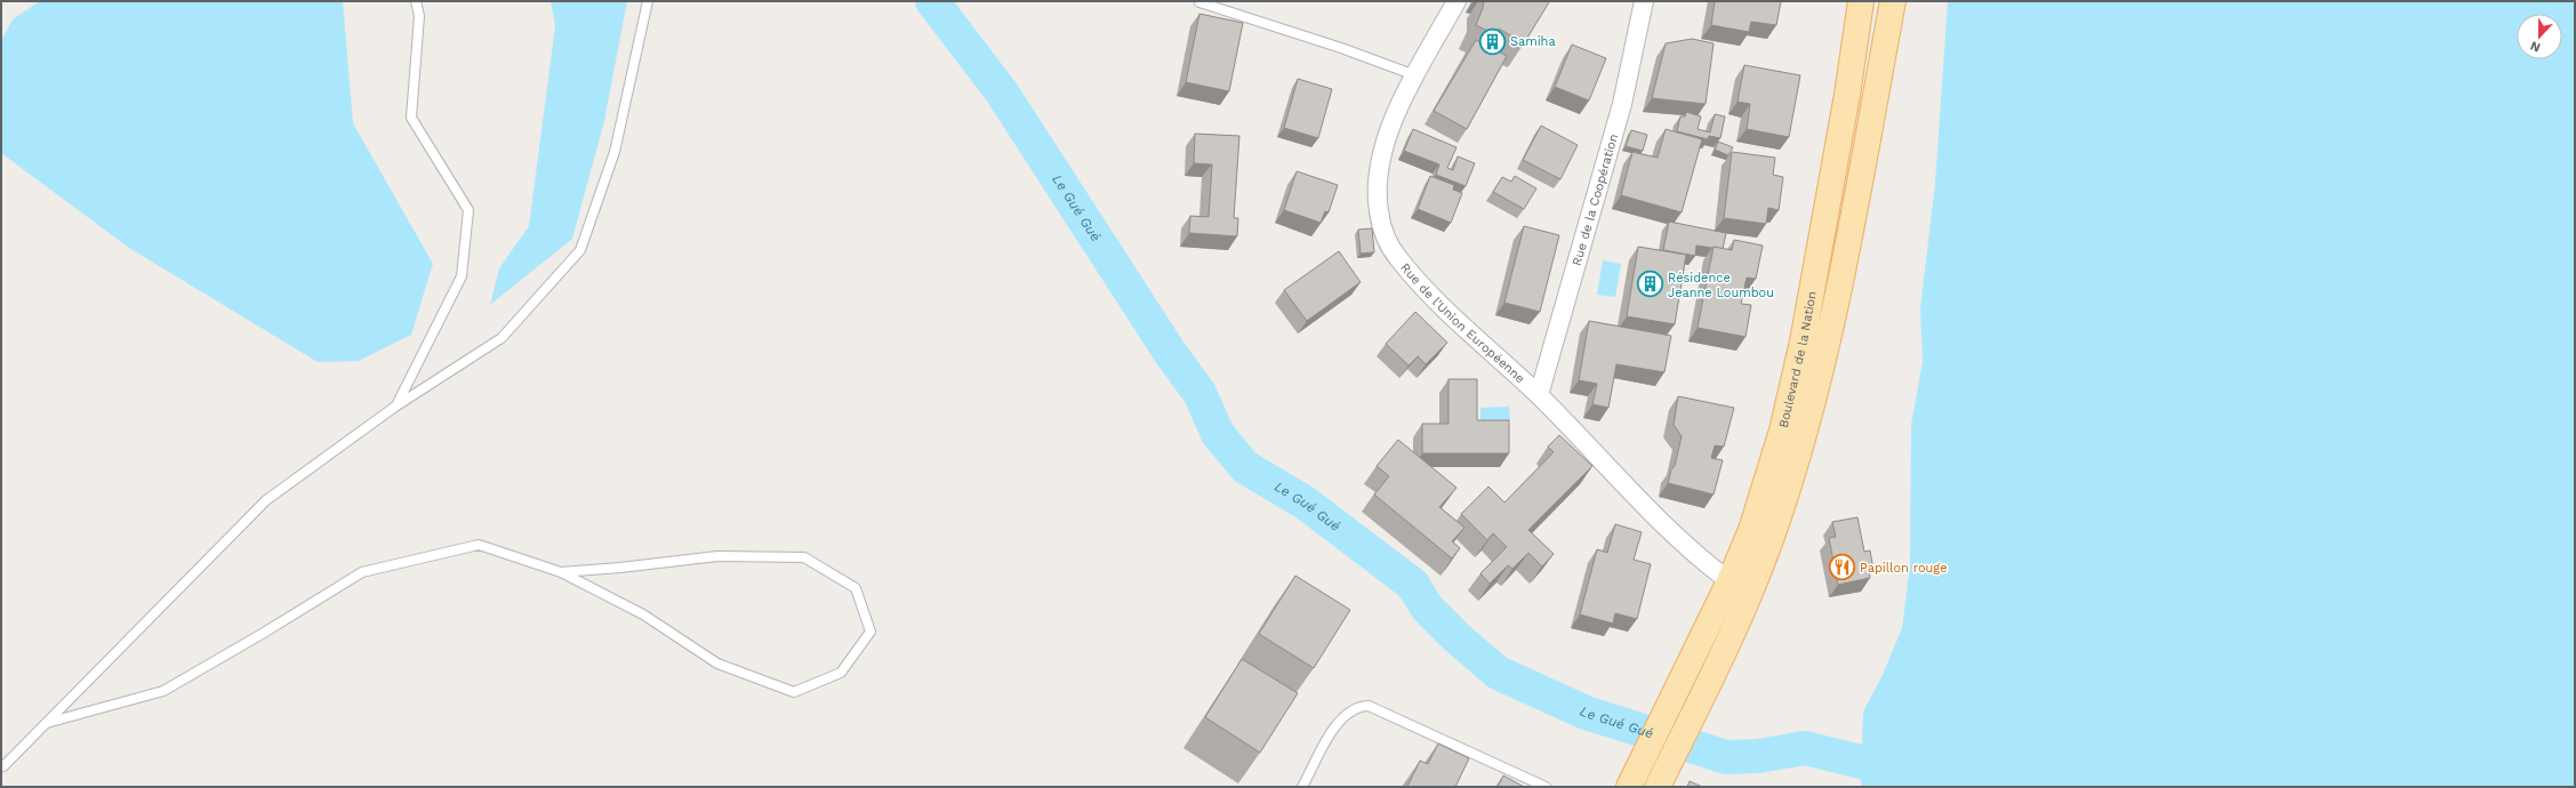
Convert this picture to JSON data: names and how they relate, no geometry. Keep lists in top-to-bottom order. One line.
{"streets":{"main road":["Boulevard de la Nation"],"street":["Rue de la Coopération","Rue de l'Union Européenne"]},"crossings":[["Rue de la Coopération","Rue de l'Union Européenne"],["Rue de l'Union Européenne","Boulevard de la Nation"]],"water":["Le Gué Gué"],"places":{"building":["Samiha","Résidence Jeanne Loumbou"],"restaurant":["Papillon rouge"]},"north":"bottom"}
